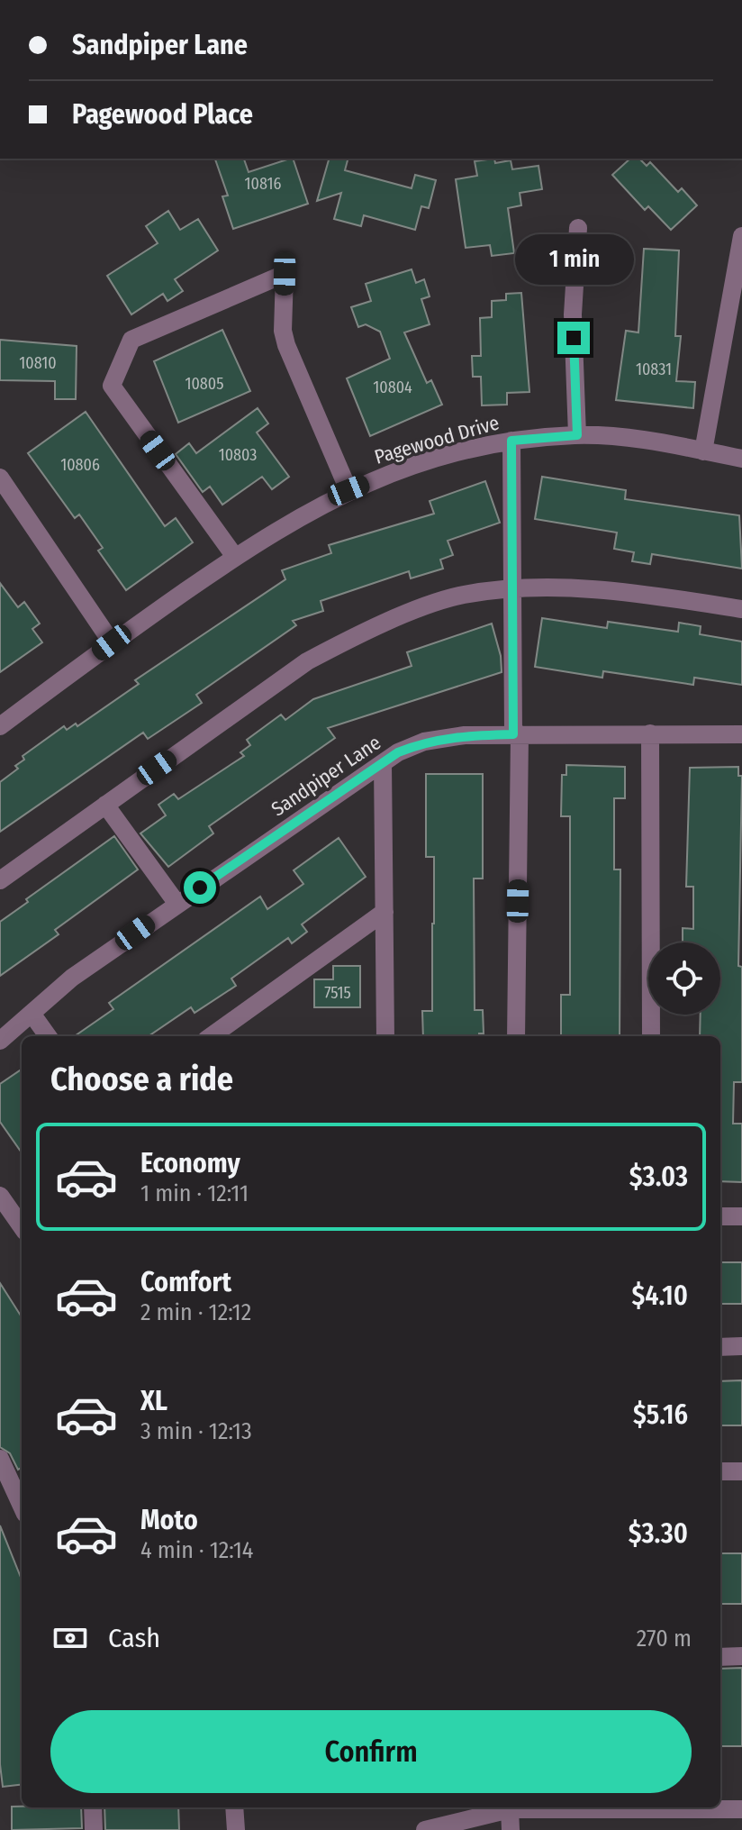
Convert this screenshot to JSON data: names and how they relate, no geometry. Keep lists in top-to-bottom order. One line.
{"streets":{"street":["Pagewood Drive","Sandpiper Lane"]},"house_numbers":["10816","10810","10831","10805","10804","10803","10806","7515"],"page":{"banner":["Sandpiper Lane","Pagewood Place"],"bubble":"1 min","heading":"Choose a ride","list":[{"name":"Economy","note":"1 min · 12:11","value":"$3.03"},{"name":"Comfort","note":"2 min · 12:12","value":"$4.10"},{"name":"XL","note":"3 min · 12:13","value":"$5.16"},{"name":"Moto","note":"4 min · 12:14","value":"$3.30"}],"pay":["Cash","270 m"],"buttons":"Confirm"}}
